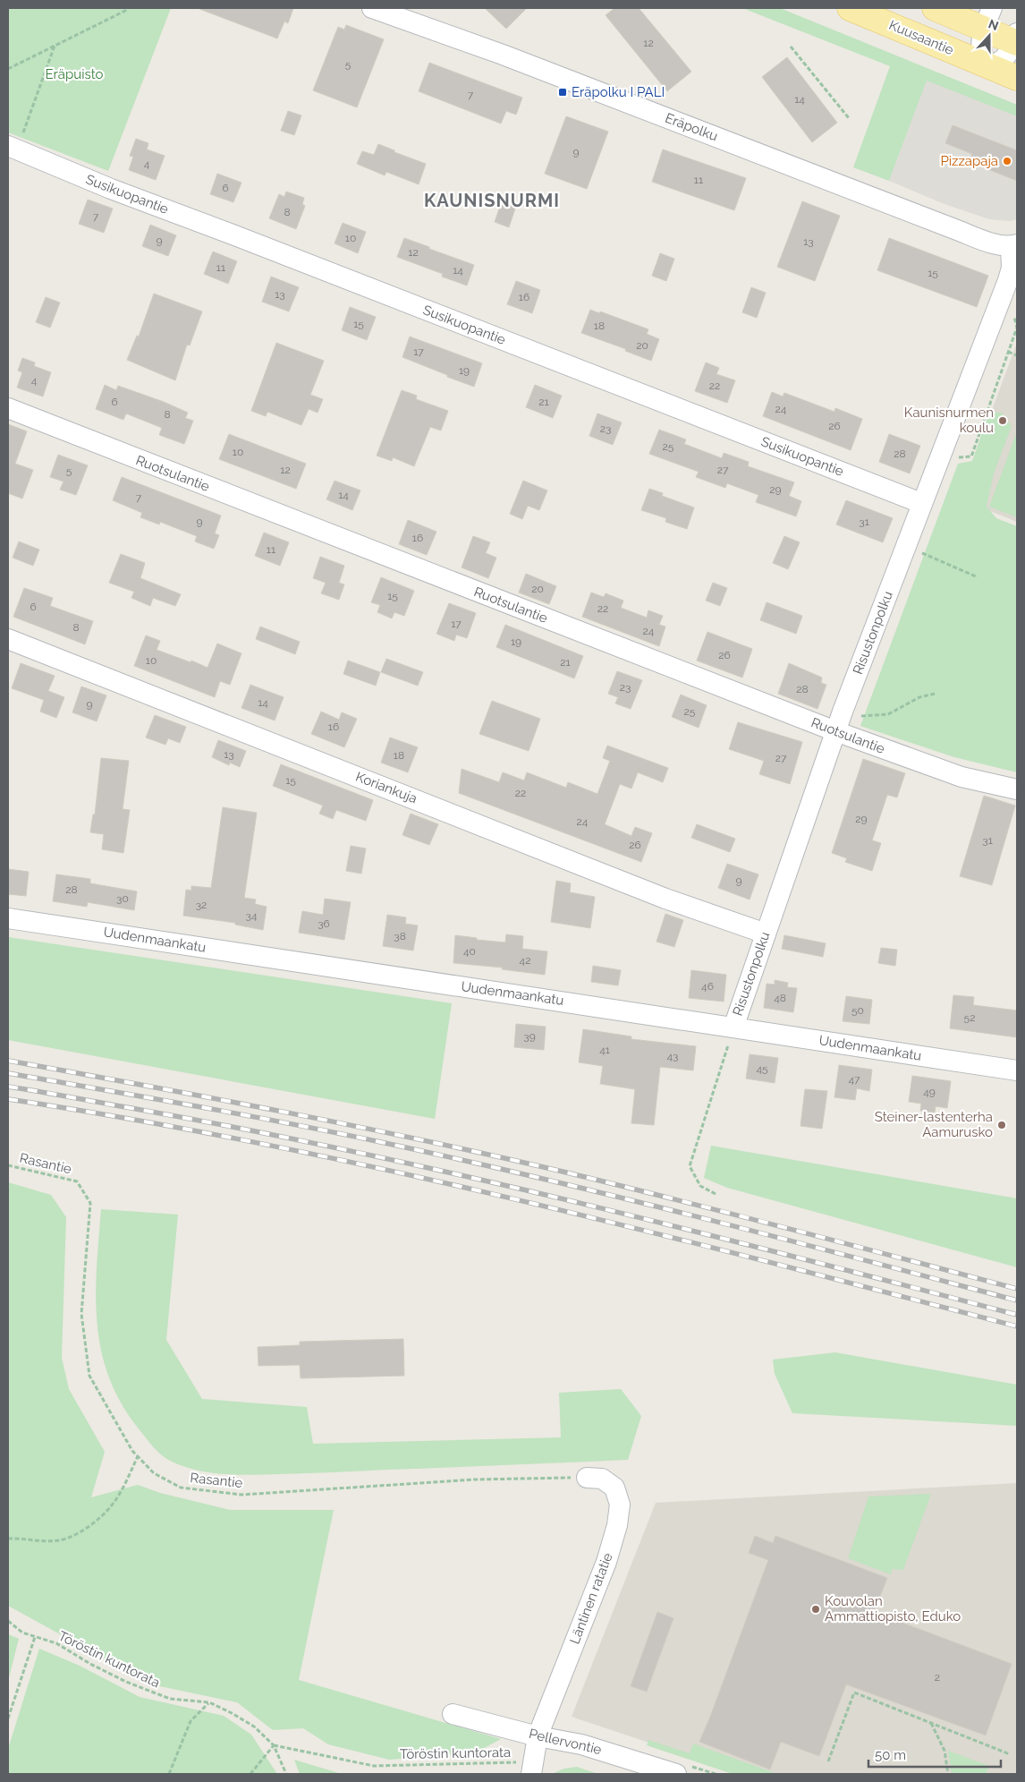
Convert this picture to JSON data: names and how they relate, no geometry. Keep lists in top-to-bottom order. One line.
{"streets":{"main road":["Kuusaantie"],"street":["Eräpolku","Susikuopantie","Ruotsulantie","Risustonpolku","Koriankuja","Uudenmaankatu","Läntinen ratatie","Pellervontie"],"path":["Rasantie","Töröstin kuntorata"]},"crossings":[["Eräpolku","Risustonpolku"],["Susikuopantie","Risustonpolku"],["Ruotsulantie","Risustonpolku"],["Risustonpolku","Koriankuja"],["Risustonpolku","Uudenmaankatu"],["Rasantie","Läntinen ratatie"],["Läntinen ratatie","Töröstin kuntorata"],["Läntinen ratatie","Pellervontie"]],"districts":["KAUNISNURMI"],"parks":["Eräpuisto"],"places":{"transit":["Eräpolku I PALI"],"other":["Pizzapaja","Kaunisnurmen koulu","Steiner-lastenterha Aamurusko","Kouvolan Ammattiopisto, Eduko"]},"house_numbers":["12","5","7","14","9","4","11","6","8","7","10","9","13","12","11","14","15","13","16","15","18","20","17","19","4","22","6","21","24","8","26","23","25","10","28","12","27","5","29","14","7","9","31","16","11","20","15","6","22","17","8","24","19","26","10","21","23","28","14","9","25","16","13","18","27","15","22","29","24","31","26","9","28","30","32","34","36","38","40","42","46","48","50","52","39","41","43","45","47","49","2"],"scale_bar":"50 m","north":"top"}
